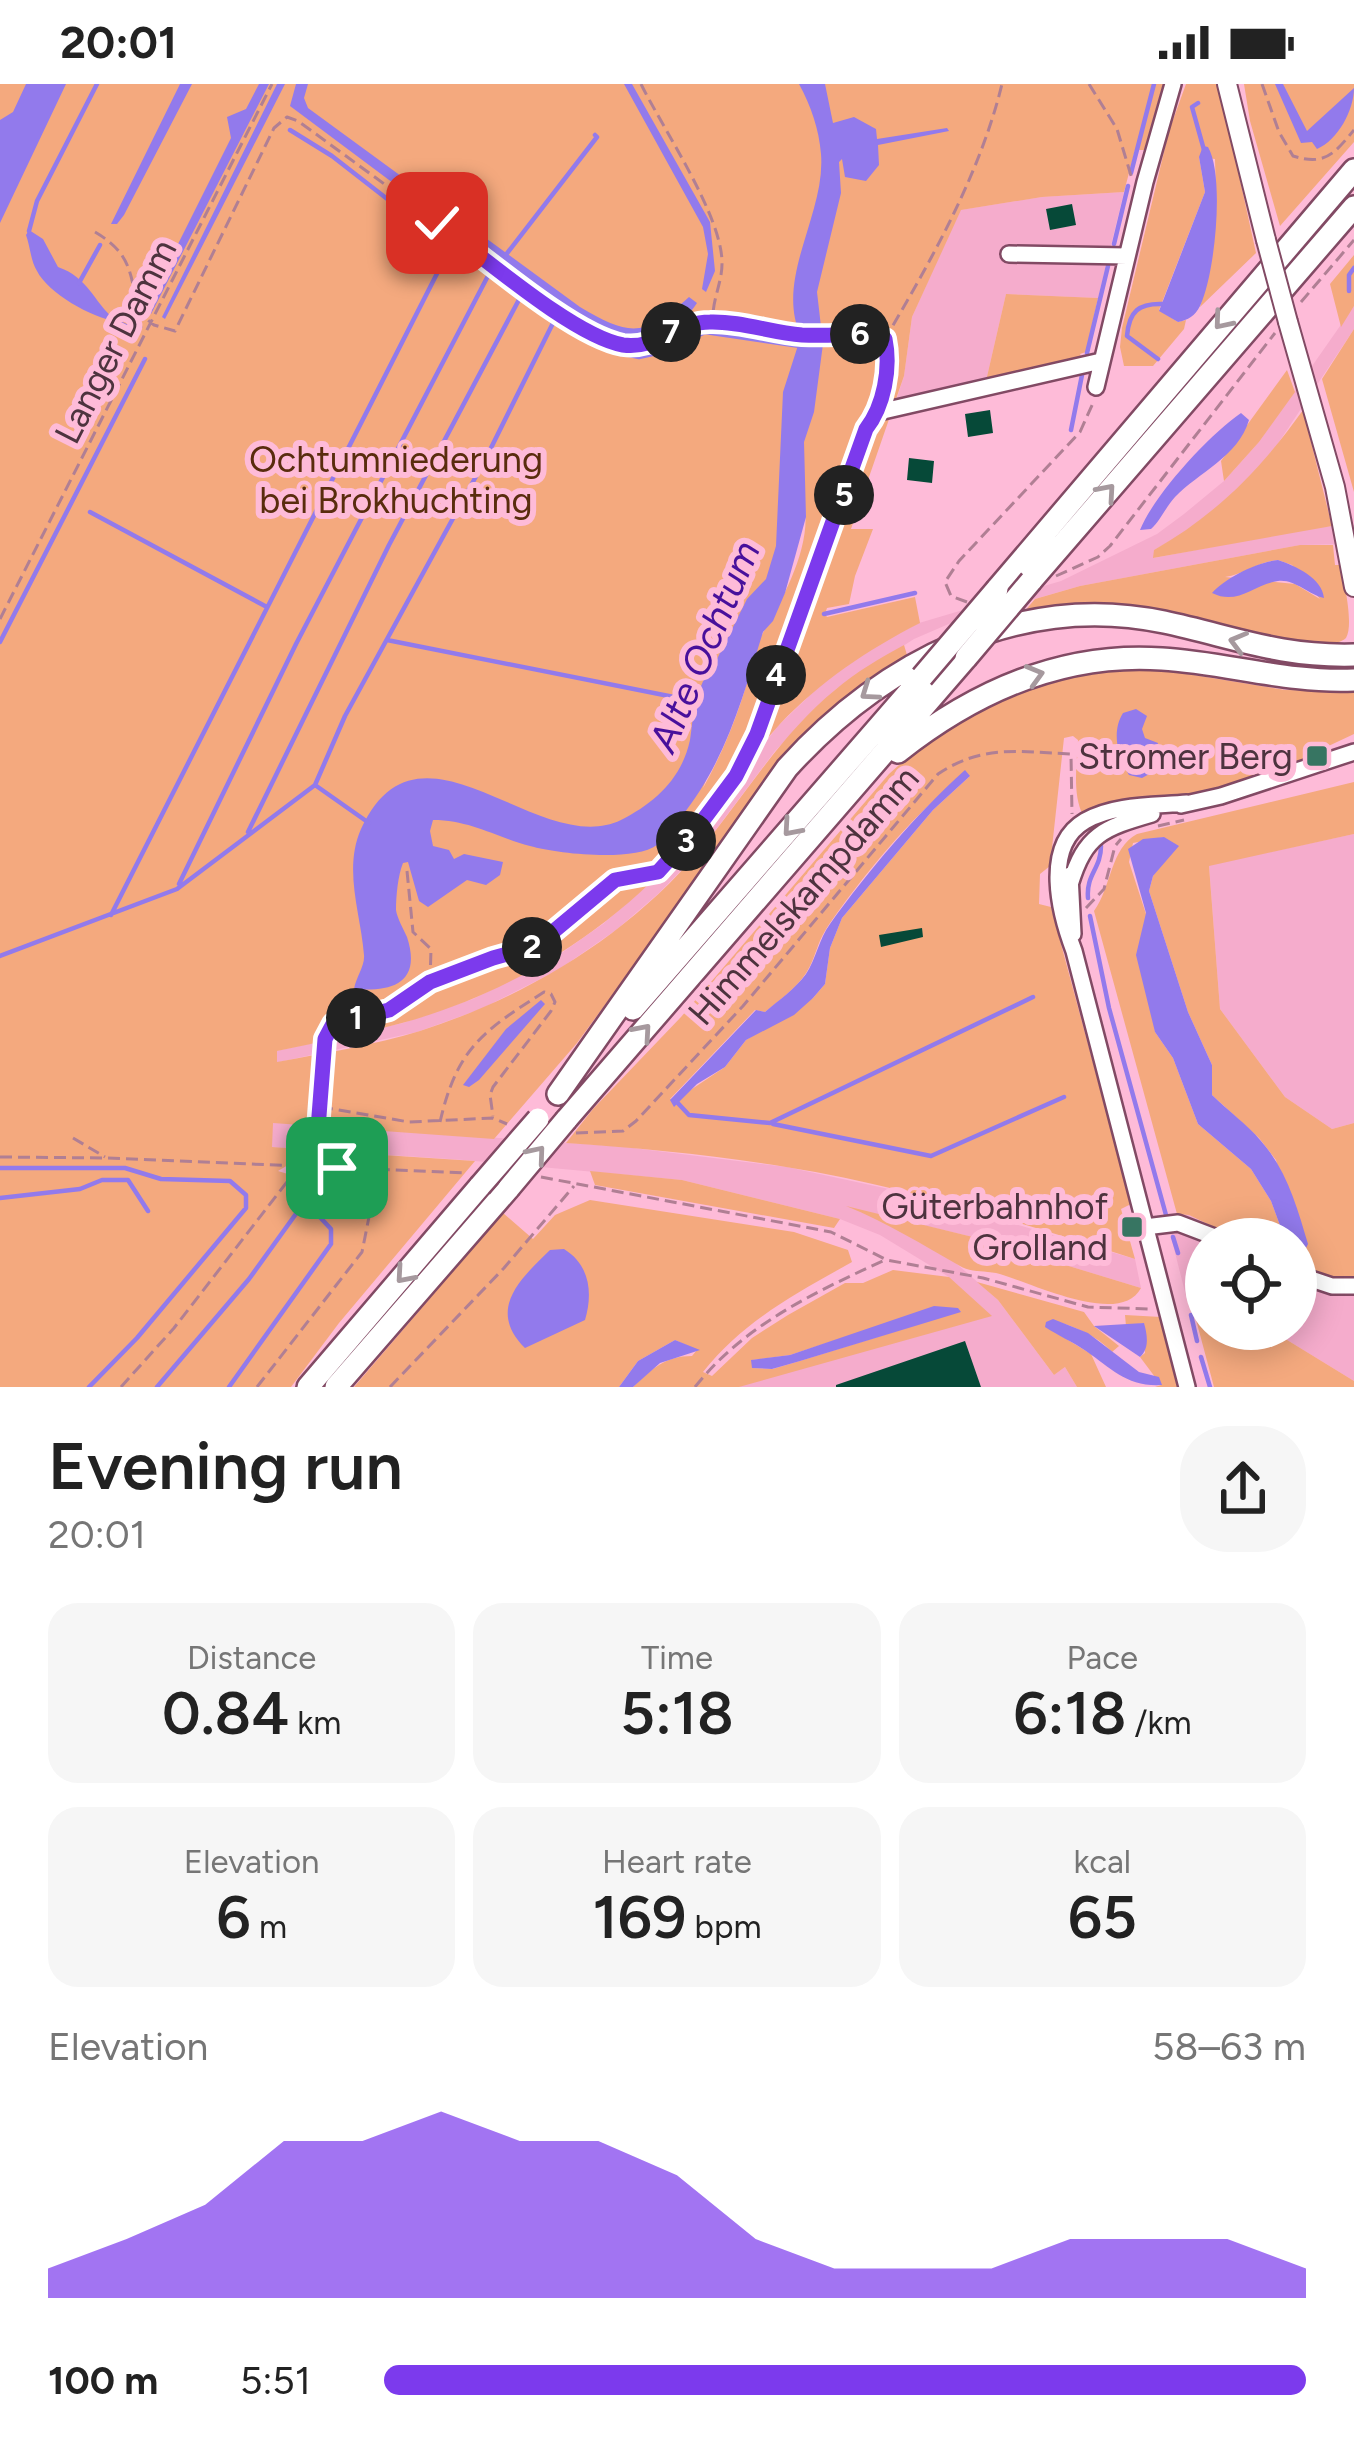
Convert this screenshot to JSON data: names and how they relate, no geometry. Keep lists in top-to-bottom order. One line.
{"streets":{"path":["Langer Damm","Himmelskampdamm"]},"water":["Alte Ochtum"],"parks":["Ochtumniederung bei Brokhuchting"],"places":{"transit":["Stromer Berg","Güterbahnhof Grolland"]},"page":{"status":"20:01","pins":["7","6","5","4","3","2","1"],"heading":["Evening run","20:01"],"stats":[["Distance","0.84 km"],["Time","5:18"],["Pace","6:18 /km"],["Elevation","6 m"],["Heart rate","169 bpm"],["kcal","65"]],"chart":["Elevation","58–63 m"],"list":[{"name":"100 m","note":"5:51"}]}}
